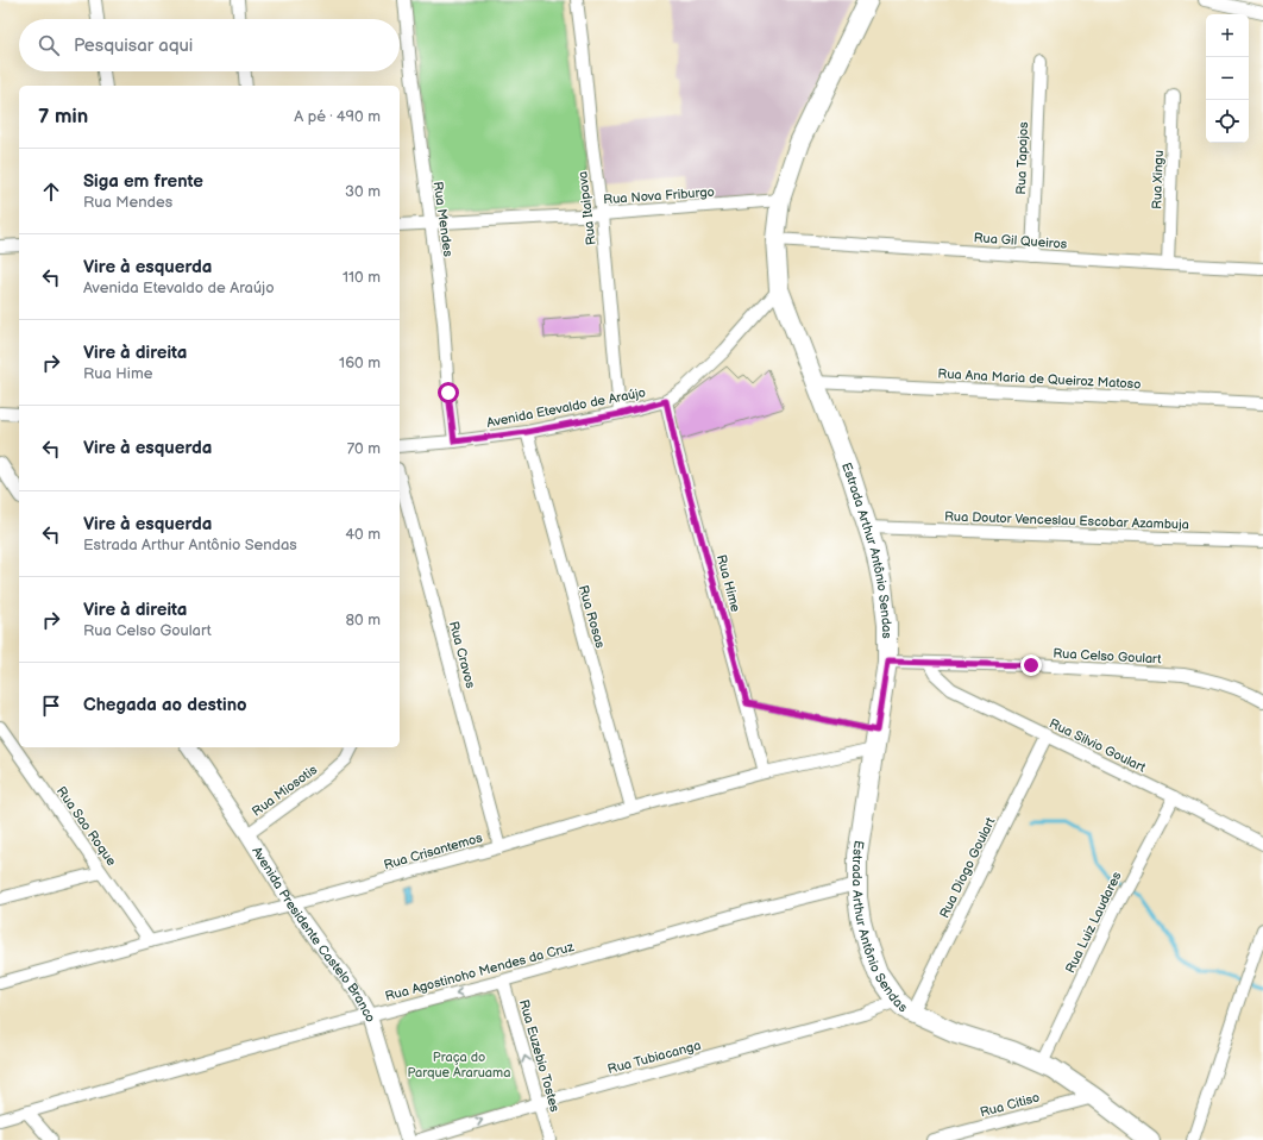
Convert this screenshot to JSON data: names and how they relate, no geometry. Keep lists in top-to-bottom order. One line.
{"streets":{"main road":["Estrada Arthur Antônio Sendas"],"street":["Rua Tapajos","Rua Xingu","Rua Nova Friburgo","Rua Itaipava","Rua Mendes","Rua Gil Queiros","Rua Ana Maria de Queiroz Matoso","Avenida Etevaldo de Araújo","Rua Doutor Venceslau Escobar Azambuja","Rua Hime","Rua Rosas","Rua Cravos","Rua Celso Goulart","Rua Silvio Goulart","Rua Miosotis","Rua Sao Roque","Rua Crisantemos","Rua Diogo Goulart","Rua Luiz Laudares","Avenida Presidente Castelo Branco","Rua Agostinoho Mendes da Cruz","Rua Euzebio Tostes","Rua Tubiacanga","Rua Citiso"]},"crossings":[["Rua Tapajos","Rua Gil Queiros"],["Rua Xingu","Rua Gil Queiros"],["Rua Nova Friburgo","Rua Itaipava"],["Rua Nova Friburgo","Rua Mendes"],["Rua Nova Friburgo","Estrada Arthur Antônio Sendas"],["Rua Itaipava","Avenida Etevaldo de Araújo"],["Rua Mendes","Avenida Etevaldo de Araújo"],["Rua Gil Queiros","Estrada Arthur Antônio Sendas"],["Rua Ana Maria de Queiroz Matoso","Estrada Arthur Antônio Sendas"],["Avenida Etevaldo de Araújo","Estrada Arthur Antônio Sendas"],["Avenida Etevaldo de Araújo","Rua Hime"],["Avenida Etevaldo de Araújo","Rua Rosas"],["Rua Doutor Venceslau Escobar Azambuja","Estrada Arthur Antônio Sendas"],["Estrada Arthur Antônio Sendas","Rua Celso Goulart"],["Estrada Arthur Antônio Sendas","Rua Crisantemos"],["Estrada Arthur Antônio Sendas","Rua Diogo Goulart"],["Estrada Arthur Antônio Sendas","Rua Luiz Laudares"],["Estrada Arthur Antônio Sendas","Rua Agostinoho Mendes da Cruz"],["Estrada Arthur Antônio Sendas","Rua Tubiacanga"],["Estrada Arthur Antônio Sendas","Rua Citiso"],["Rua Hime","Rua Crisantemos"],["Rua Rosas","Rua Crisantemos"],["Rua Cravos","Rua Crisantemos"],["Rua Celso Goulart","Rua Silvio Goulart"],["Rua Silvio Goulart","Rua Diogo Goulart"],["Rua Silvio Goulart","Rua Luiz Laudares"],["Rua Miosotis","Avenida Presidente Castelo Branco"],["Rua Sao Roque","Rua Crisantemos"],["Rua Crisantemos","Avenida Presidente Castelo Branco"],["Rua Diogo Goulart","Rua Tubiacanga"],["Avenida Presidente Castelo Branco","Rua Agostinoho Mendes da Cruz"],["Rua Agostinoho Mendes da Cruz","Rua Euzebio Tostes"],["Rua Euzebio Tostes","Rua Tubiacanga"]],"one_way":["Rua Euzebio Tostes"],"parks":["Praça do Parque Araruama"],"page":{"map_buttons":["+","−"],"search":"Pesquisar aqui","heading":["7 min","A pé · 490 m"],"list":[["Siga em frente","Rua Mendes","30 m"],["Vire à esquerda","Avenida Etevaldo de Araújo","110 m"],["Vire à direita","Rua Hime","160 m"],["Vire à esquerda","70 m"],["Vire à esquerda","Estrada Arthur Antônio Sendas","40 m"],["Vire à direita","Rua Celso Goulart","80 m"],"Chegada ao destino"]}}
